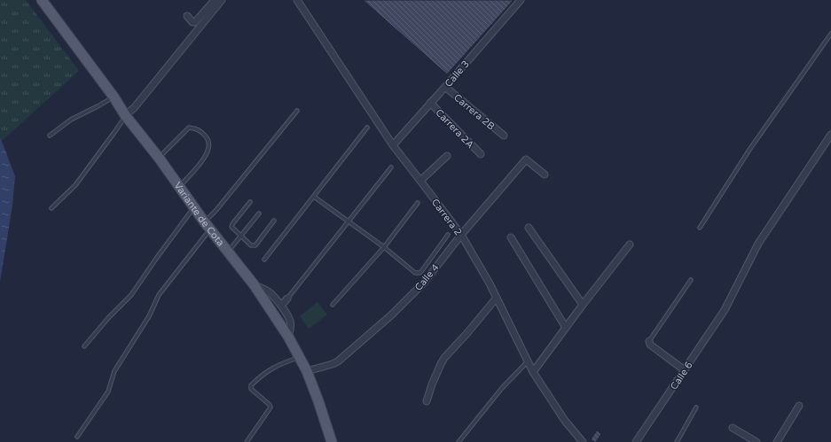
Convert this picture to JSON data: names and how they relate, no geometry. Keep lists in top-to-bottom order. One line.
{"streets":{"main road":["Variante de Cota"],"street":["Calle 3","Carrera 2B","Carrera 2A","Carrera 2","Calle 4","Calle 6"]},"crossings":[["Calle 3","Carrera 2B"],["Calle 3","Carrera 2A"],["Calle 3","Carrera 2"],["Variante de Cota","Calle 4"],["Carrera 2","Calle 4"]]}
